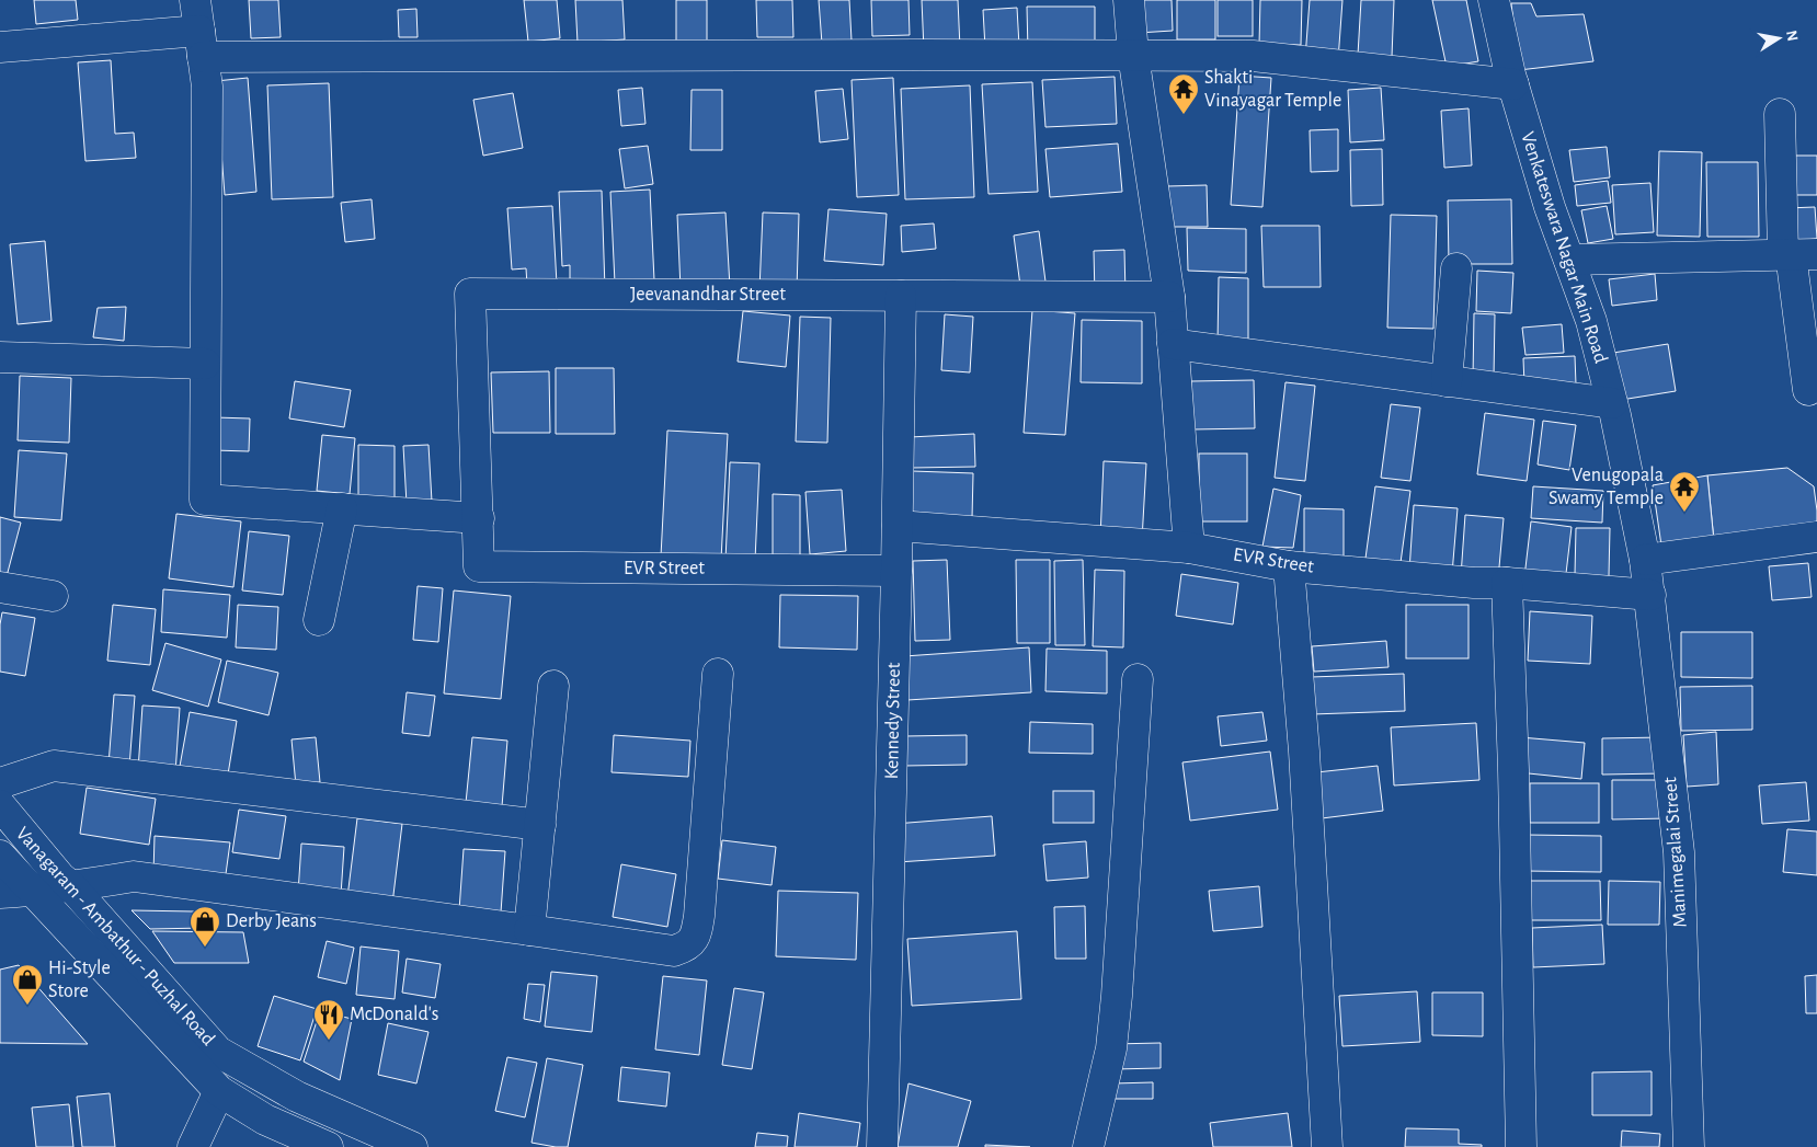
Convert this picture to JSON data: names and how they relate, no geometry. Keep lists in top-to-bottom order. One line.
{"streets":{"street":["Venkateswara Nagar Main Road","Jeevanandhar Street","EVR Street","Kennedy Street","Manimegalai Street","Vanagaram - Ambathur - Puzhal Road"]},"crossings":[["Venkateswara Nagar Main Road","Manimegalai Street"],["Jeevanandhar Street","EVR Street"],["Jeevanandhar Street","Kennedy Street"],["EVR Street","Kennedy Street"],["EVR Street","Manimegalai Street"]],"places":{"temple":["Shakti Vinayagar Temple","Venugopala Swamy Temple"],"shop":["Derby Jeans","Hi-Style Store"],"restaurant":["McDonald's"]},"north":"right"}
